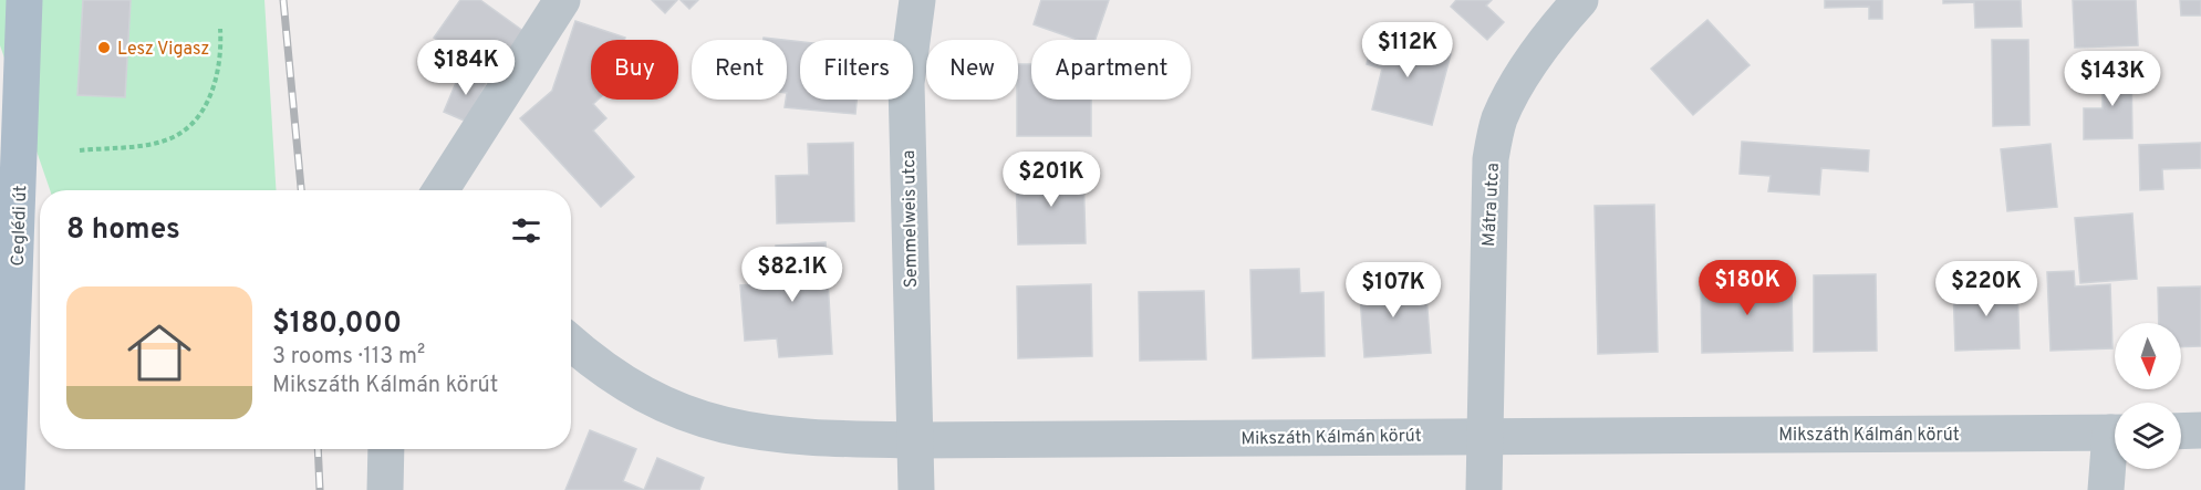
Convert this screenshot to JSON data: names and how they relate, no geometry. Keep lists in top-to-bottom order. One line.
{"streets":{"main road":["Ceglédi út"],"street":["Mátra utca","Semmelweis utca","Mikszáth Kálmán körút"]},"crossings":[["Mátra utca","Mikszáth Kálmán körút"],["Semmelweis utca","Mikszáth Kálmán körút"]],"places":["Lesz Vigasz"],"north":"bottom","page":{"price":["$112K","$184K","$143K","$201K","$82.1K","$180K","$220K","$107K"],"chip":["Buy","Rent","Filters","New","Apartment"],"heading":"8 homes","list":[{"name":"$180,000","note":"3 rooms · 113 m² · Mikszáth Kálmán körút"}]}}
